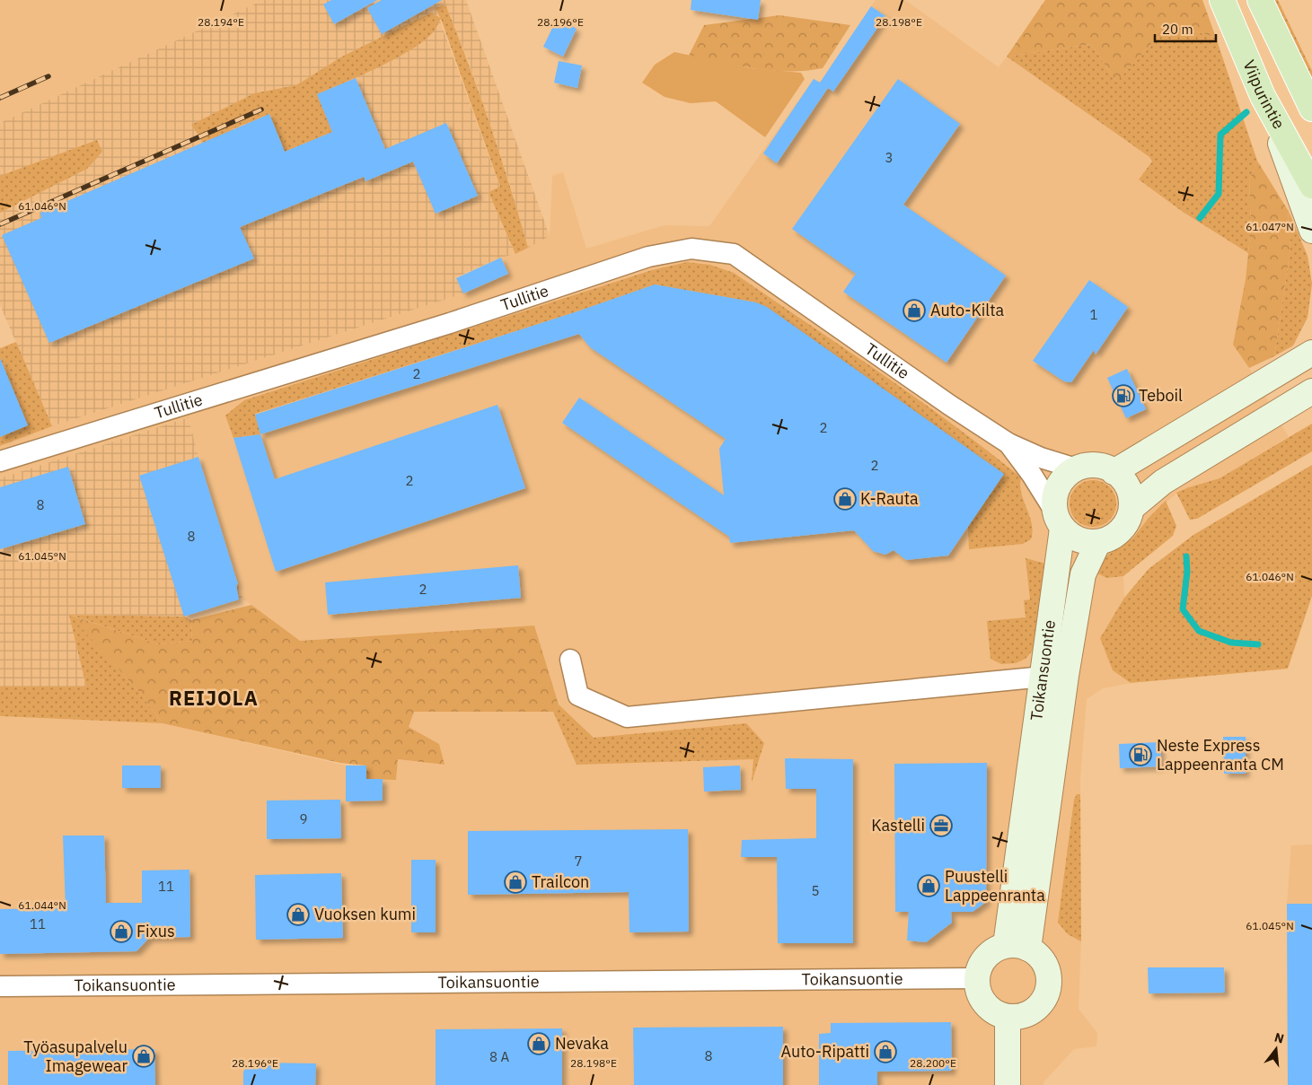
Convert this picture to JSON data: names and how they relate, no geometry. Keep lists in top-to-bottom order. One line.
{"streets":{"main road":["Viipurintie","Toikansuontie"],"street":["Tullitie"]},"crossings":[["Tullitie","Toikansuontie"]],"districts":["REIJOLA"],"places":{"shop":["Auto-Kilta","K-Rauta","Trailcon","Puustelli Lappeenranta","Vuoksen kumi","Fixus","Nevaka","Auto-Ripatti","Työasupalvelu Imagewear"],"fuel station":["Teboil","Neste Express Lappeenranta CM"],"office":["Kastelli"]},"house_numbers":["3","1","2","2","2","2","8","8","2","9","7","11","5","11","8","8 A"],"scale_bar":"20 m","north":"top","coordinates":["28.194°E","28.196°E","28.198°E","61.046°N","61.047°N","61.045°N","61.044°N","28.200°E"]}
